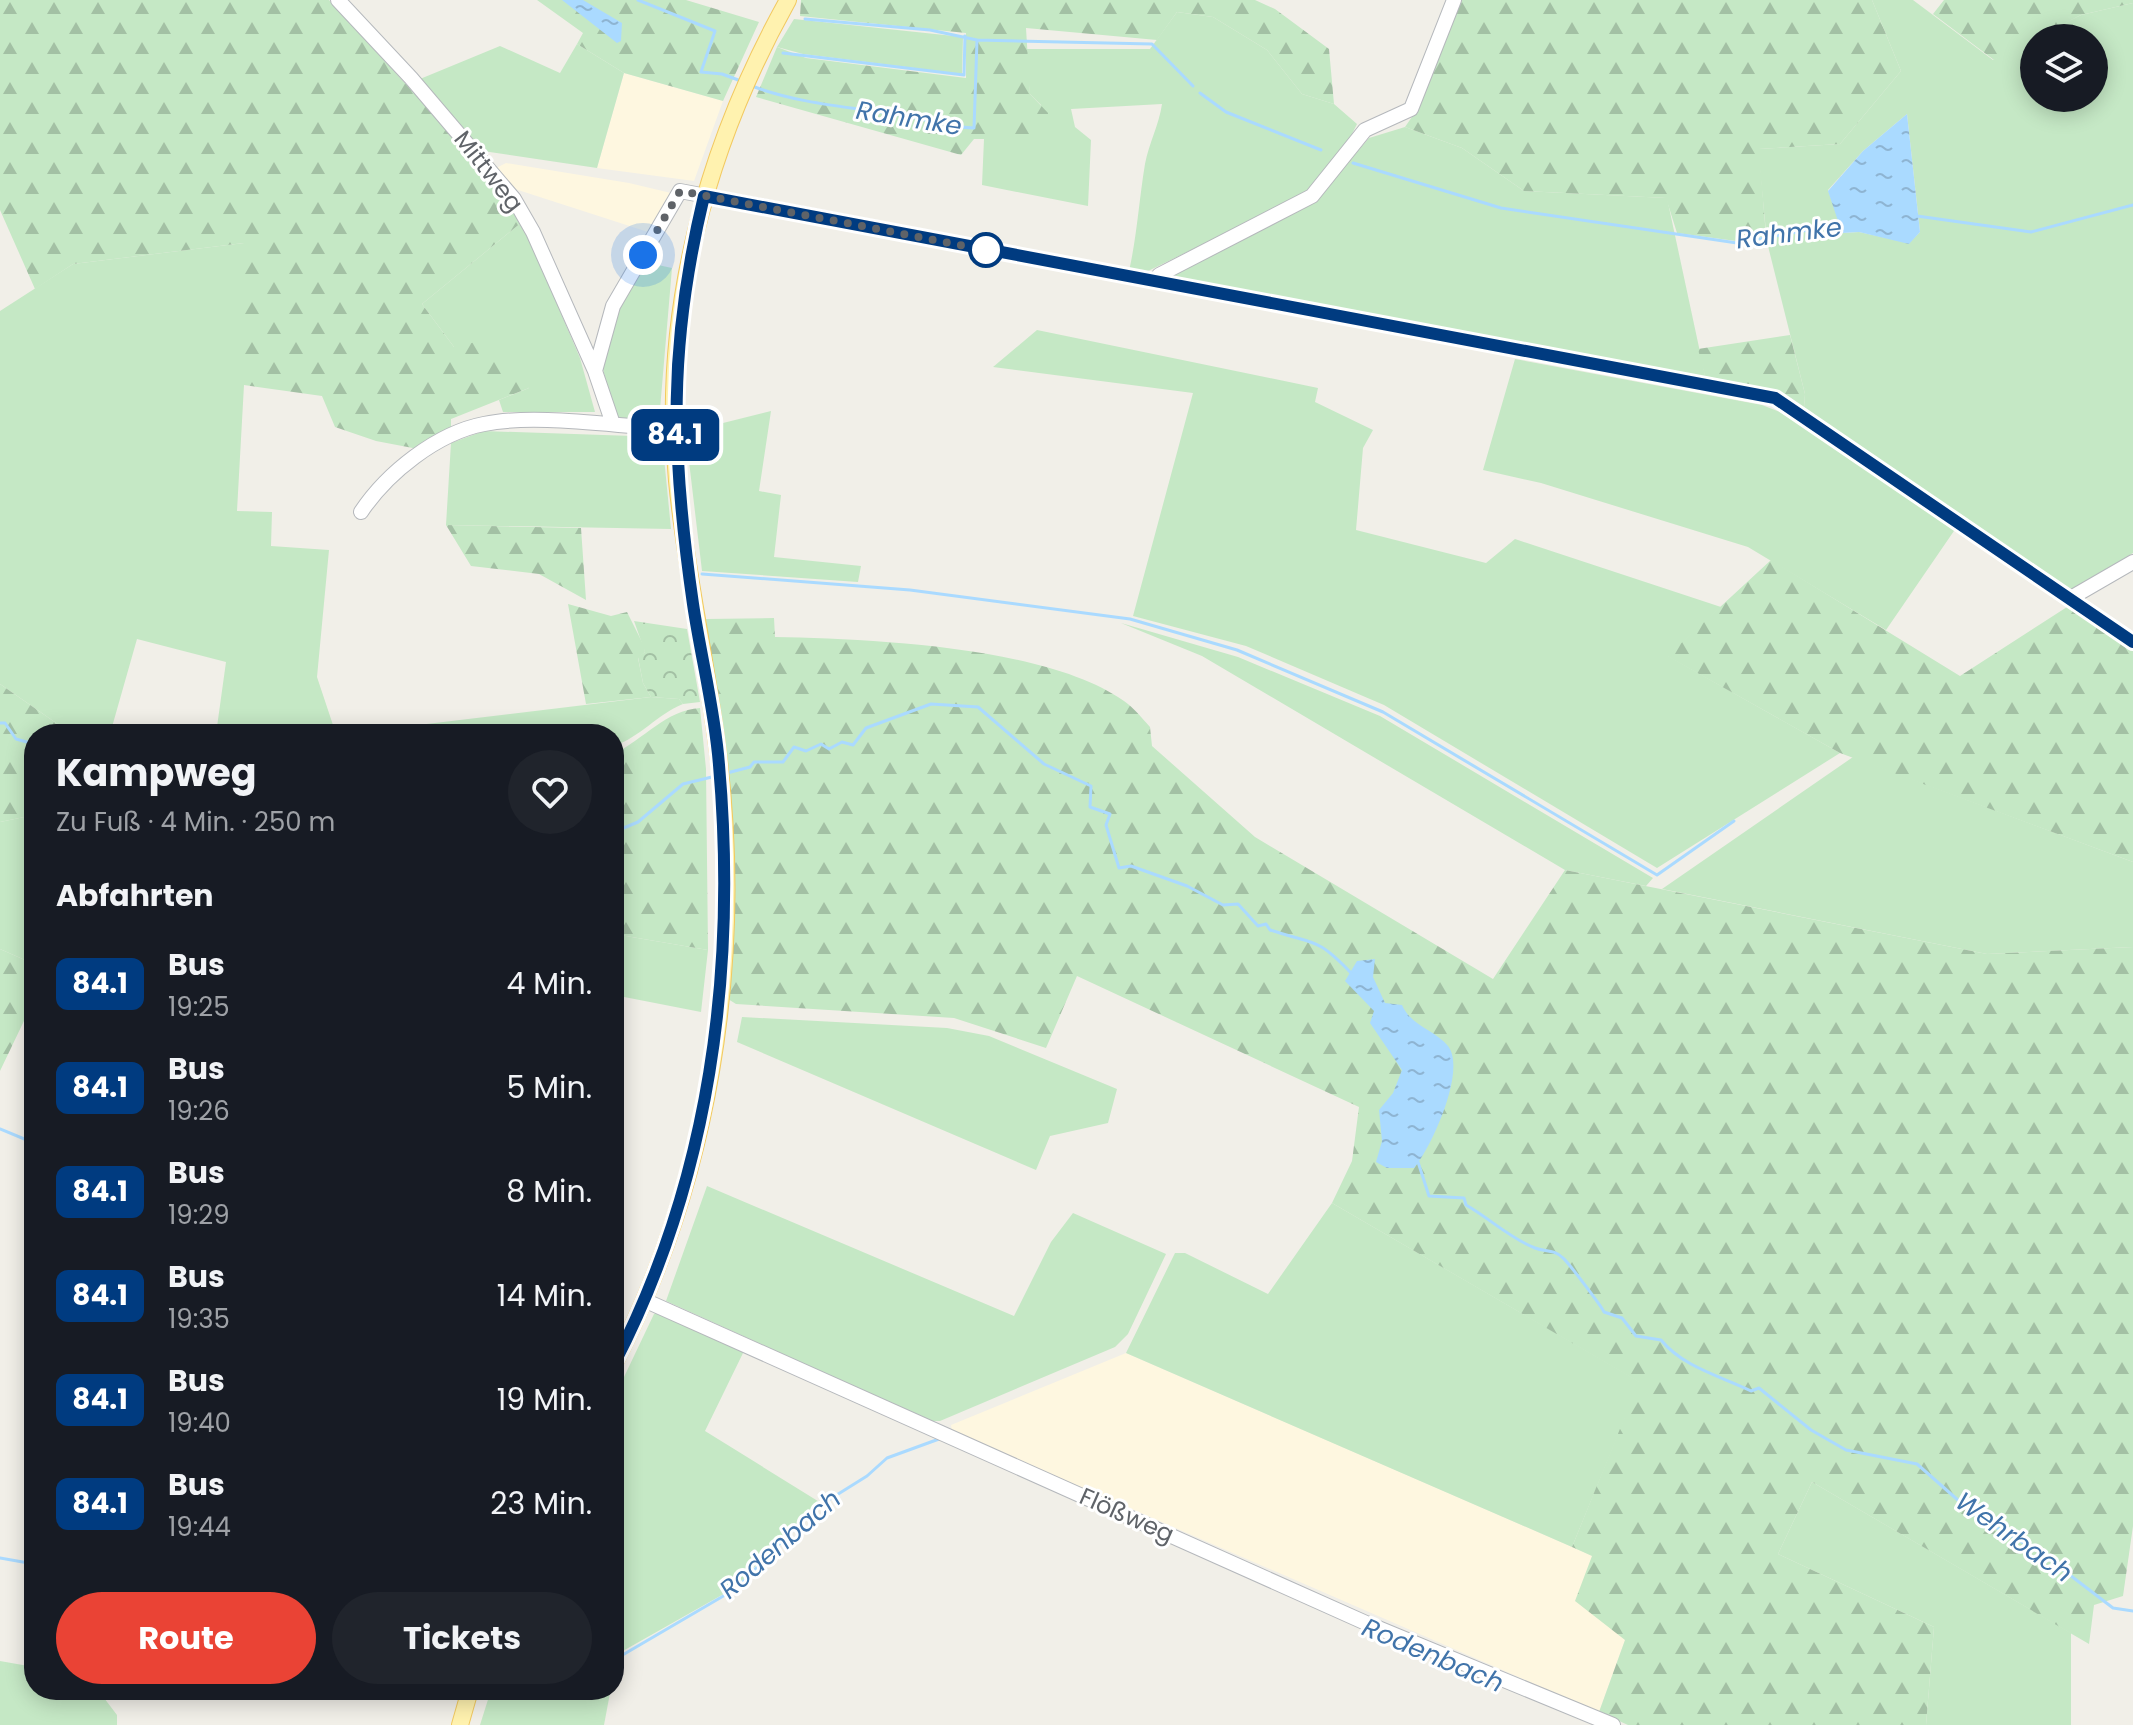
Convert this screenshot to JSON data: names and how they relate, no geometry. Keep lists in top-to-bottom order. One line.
{"streets":{"street":["Mittweg","Flößweg"]},"water":["Rahmke","Wehrbach","Rodenbach"],"lines":["bus line 84.1"],"page":{"on_map":"84.1","heading":[["Kampweg","Zu Fuß · 4 Min. · 250 m"],"Abfahrten"],"list":[{"mark":"84.1","name":"Bus","note":"19:25","value":"4 Min."},{"mark":"84.1","name":"Bus","note":"19:26","value":"5 Min."},{"mark":"84.1","name":"Bus","note":"19:29","value":"8 Min."},{"mark":"84.1","name":"Bus","note":"19:35","value":"14 Min."},{"mark":"84.1","name":"Bus","note":"19:40","value":"19 Min."},{"mark":"84.1","name":"Bus","note":"19:44","value":"23 Min."}],"buttons":["Route","Tickets"]}}
